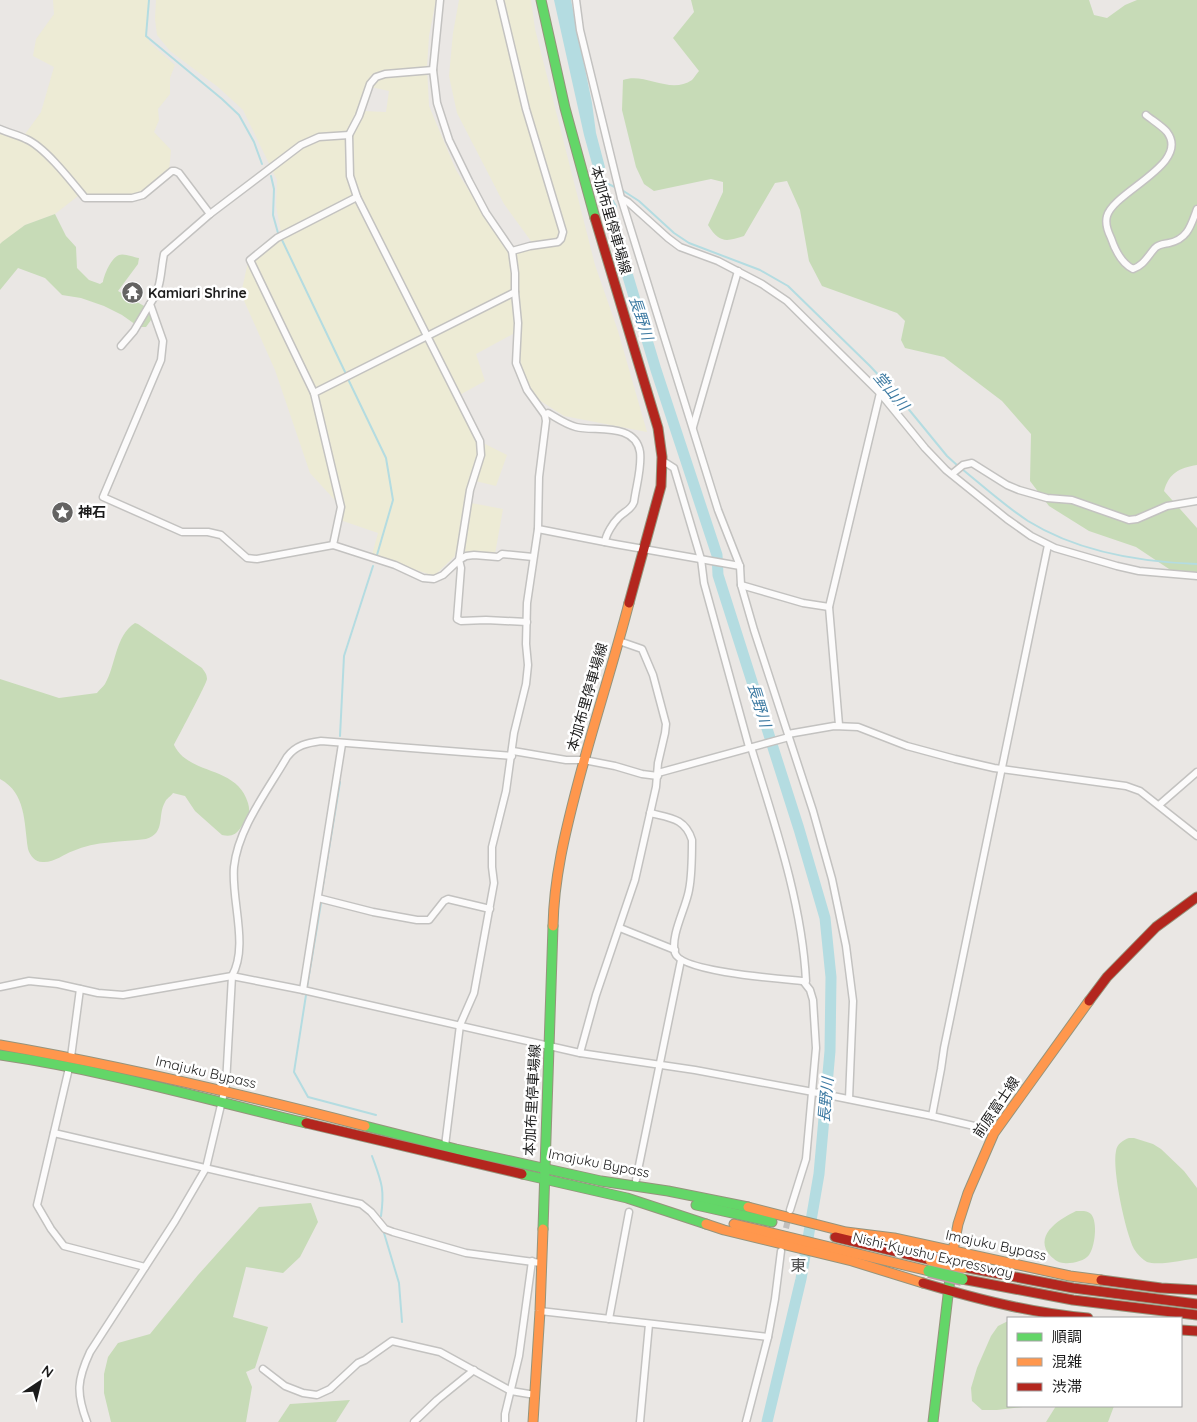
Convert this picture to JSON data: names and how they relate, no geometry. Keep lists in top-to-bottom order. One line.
{"streets":{"main road":["本加布里停車場線","Imajuku Bypass","前原富士線","Nishi-Kyushu Expressway"]},"crossings":[["本加布里停車場線","Imajuku Bypass"],["Imajuku Bypass","前原富士線"],["Imajuku Bypass","Nishi-Kyushu Expressway"]],"districts":["東"],"water":["長野川","堂山川"],"places":{"temple":["Kamiari Shrine"],"place":["神石"]},"legend":["順調","混雑","渋滞"],"north":"top right"}
